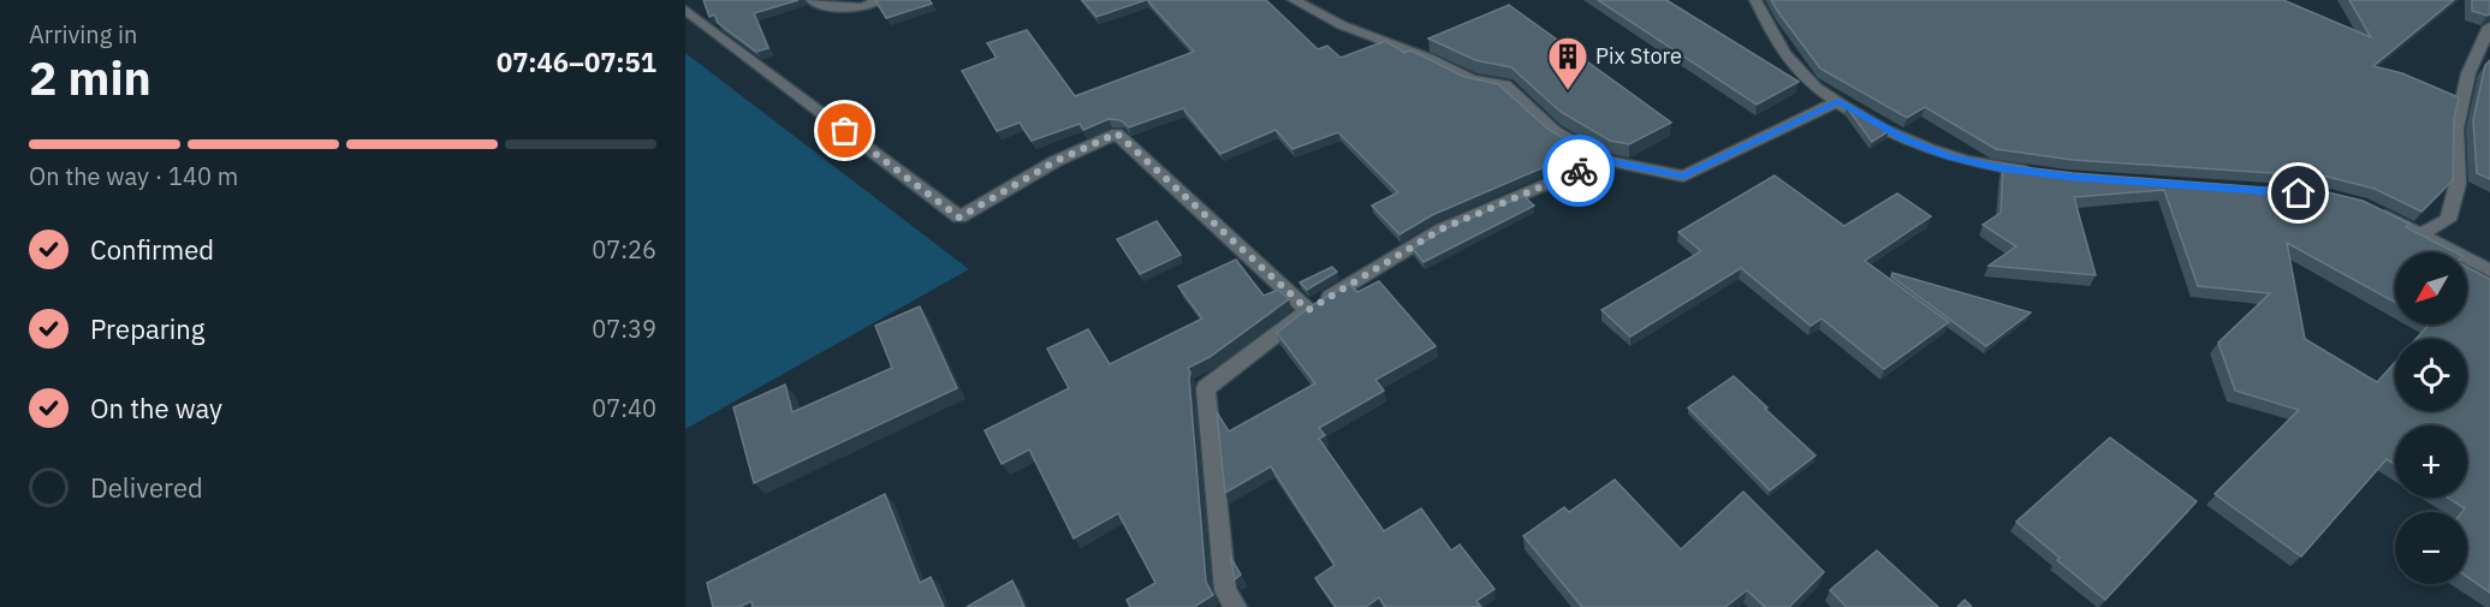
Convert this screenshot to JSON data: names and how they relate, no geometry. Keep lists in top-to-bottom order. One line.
{"places":{"building":["Pix Store"]},"north":"bottom left","page":{"heading":["2 min","Arriving in","07:46–07:51"],"bar":"On the way · 140 m","list":[["Confirmed","07:26"],["Preparing","07:39"],["On the way","07:40"],"Delivered"],"map_buttons":["+","−"]}}
